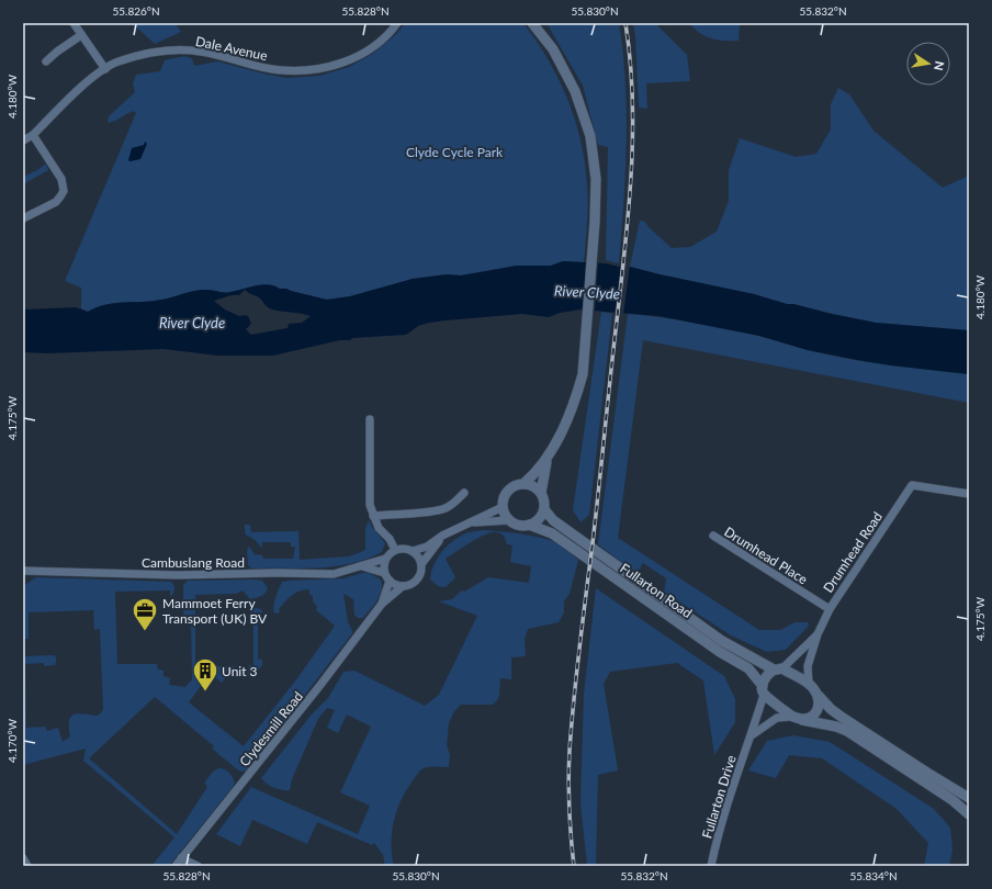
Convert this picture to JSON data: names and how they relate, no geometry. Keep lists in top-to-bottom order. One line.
{"streets":{"street":["Dale Avenue","Drumhead Road","Drumhead Place","Cambuslang Road","Fullarton Road","Clydesmill Road","Fullarton Drive"]},"crossings":[["Drumhead Road","Drumhead Place"],["Cambuslang Road","Clydesmill Road"],["Fullarton Road","Fullarton Drive"]],"water":["River Clyde"],"parks":["Clyde Cycle Park"],"places":{"office":["Mammoet Ferry Transport (UK) BV"],"building":["Unit 3"]},"north":"right","coordinates":["55.826°N","55.828°N","55.830°N","55.832°N","4.180°W","4.175°W","4.170°W","55.834°N"]}
